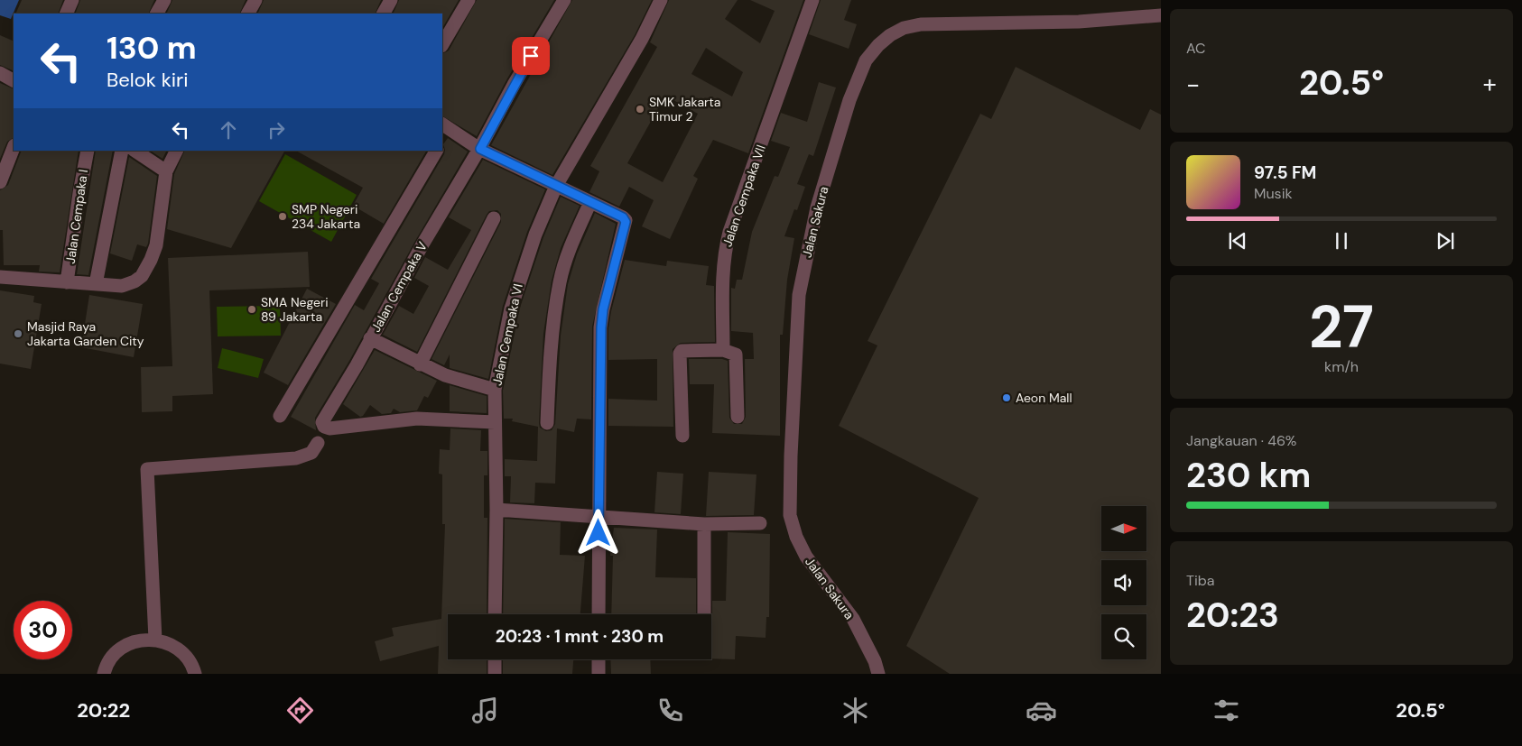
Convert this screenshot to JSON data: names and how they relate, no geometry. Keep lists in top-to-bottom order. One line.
{"streets":{"street":["Jalan Cempaka VII","Jalan Cempaka I","Jalan Sakura","Jalan Cempaka V","Jalan Cempaka VI"]},"crossings":[["Jalan Cempaka V","Jalan Cempaka VI"]],"places":["SMK Jakarta Timur 2","SMP Negeri 234 Jakarta","SMA Negeri 89 Jakarta","Masjid Raya Jakarta Garden City","Aeon Mall"],"north":"right","page":{"tile":["AC",["27","km/h"],["Jangkauan · 46%","230 km"],["Tiba","20:23"]],"turn":["130 m","Belok kiri"],"heat":["−","20.5°","+"],"song":["97.5 FM","Musik"],"limit":"30","trip":"20:23 · 1 mnt · 230 m","tabs":["20:22","20.5°"]}}
